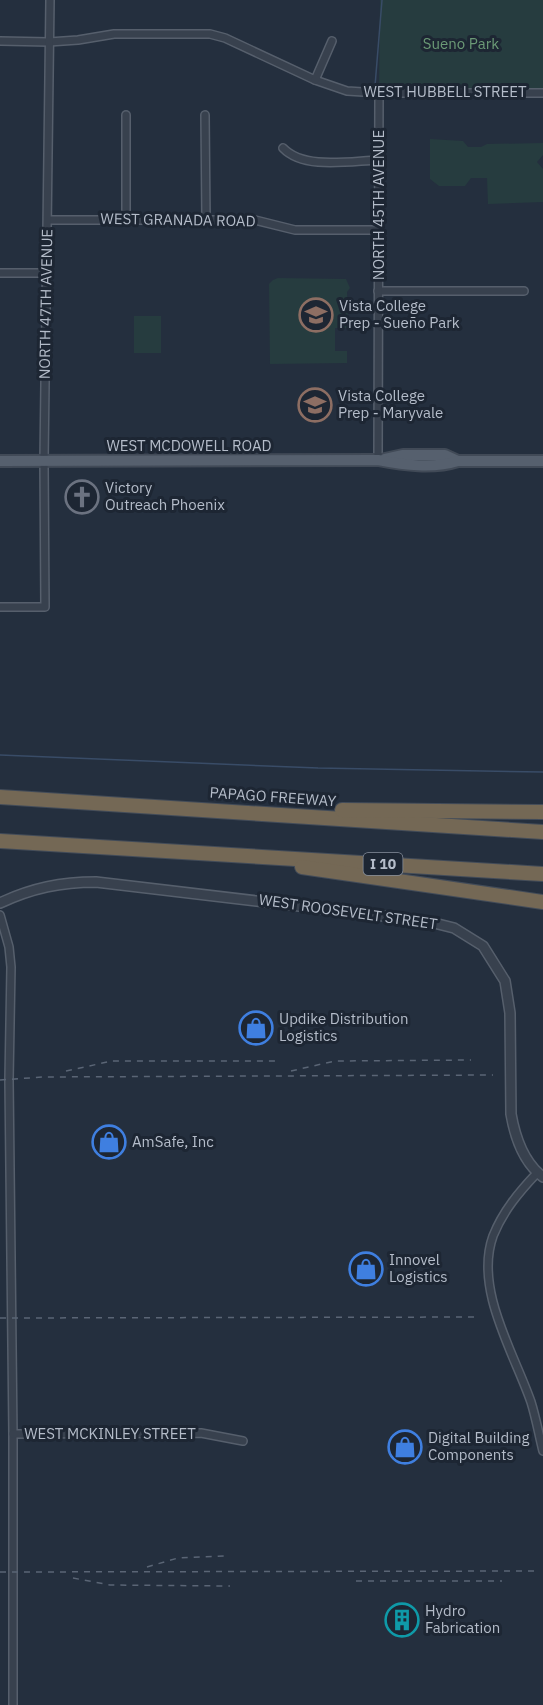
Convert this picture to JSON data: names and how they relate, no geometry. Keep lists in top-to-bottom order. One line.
{"streets":{"highway":["PAPAGO FREEWAY","I 10"],"main road":["WEST MCDOWELL ROAD"],"street":["WEST HUBBELL STREET","NORTH 45TH AVENUE","WEST GRANADA ROAD","NORTH 47TH AVENUE","WEST ROOSEVELT STREET","WEST MCKINLEY STREET"]},"crossings":[["WEST HUBBELL STREET","NORTH 45TH AVENUE"],["WEST HUBBELL STREET","NORTH 47TH AVENUE"],["NORTH 45TH AVENUE","WEST GRANADA ROAD"],["NORTH 45TH AVENUE","WEST MCDOWELL ROAD"],["WEST GRANADA ROAD","NORTH 47TH AVENUE"],["NORTH 47TH AVENUE","WEST MCDOWELL ROAD"]],"parks":["Sueno Park"],"places":{"school or university":["Vista College Prep - Sueño Park","Vista College Prep - Maryvale"],"church":["Victory Outreach Phoenix"],"shop":["Updike Distribution Logistics","AmSafe, Inc","Innovel Logistics","Digital Building Components"],"building":["Hydro Fabrication"]}}
